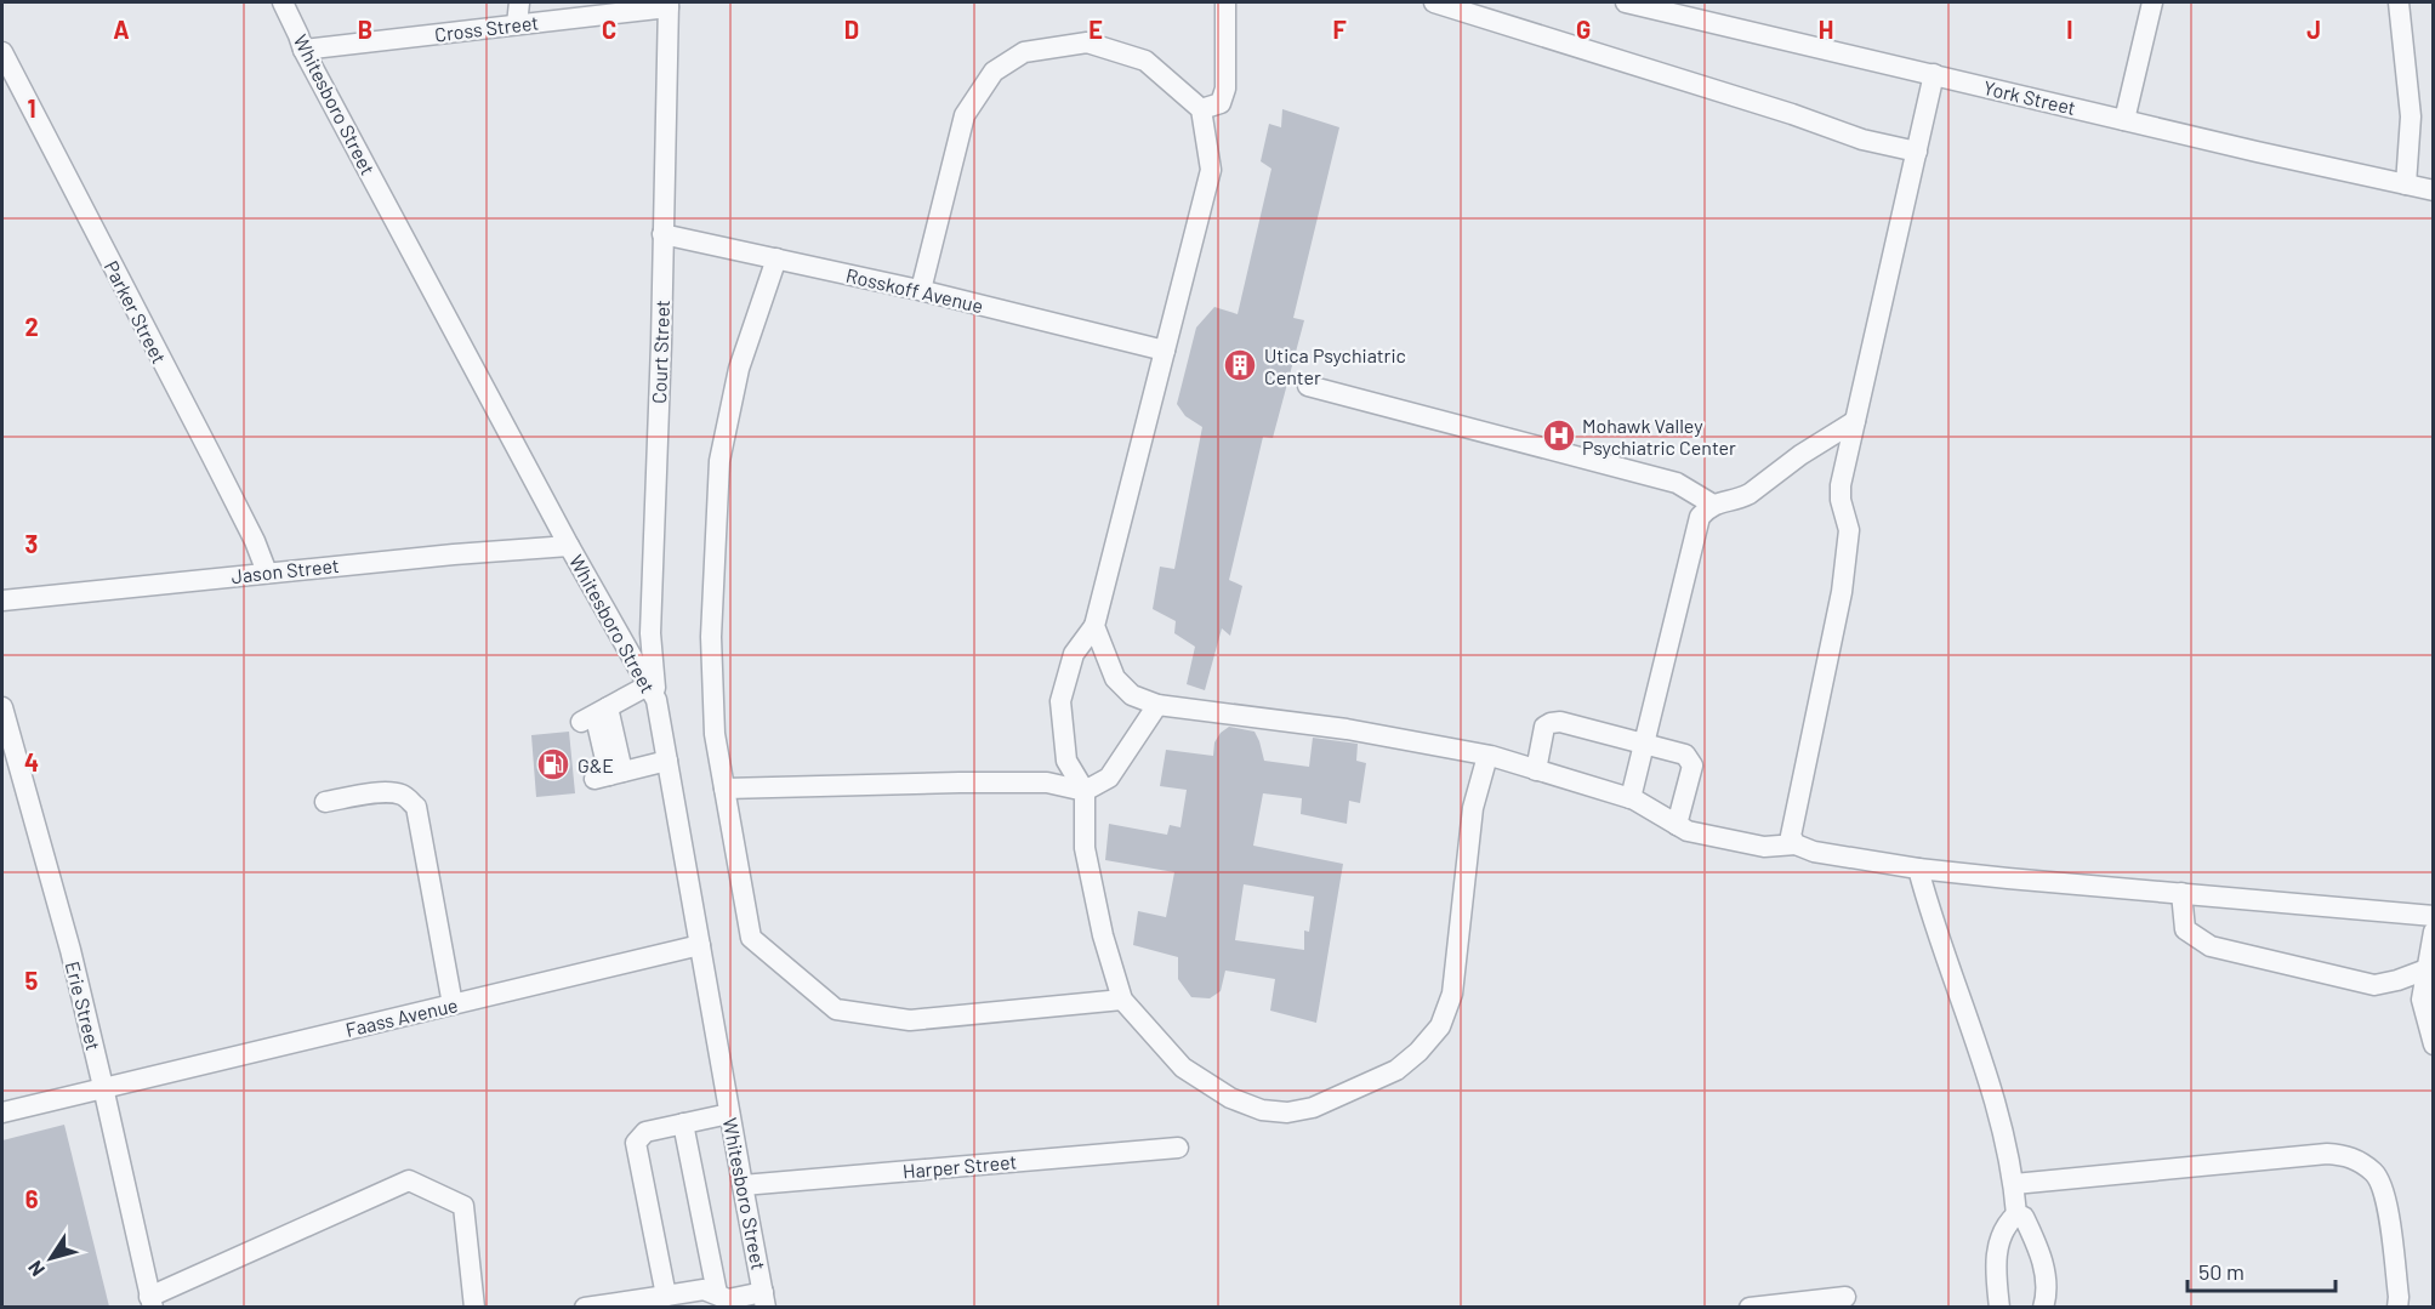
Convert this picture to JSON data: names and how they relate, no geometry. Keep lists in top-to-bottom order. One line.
{"streets":{"street":["Cross Street","York Street","Whitesboro Street","Rosskoff Avenue","Parker Street","Court Street","Jason Street","Erie Street","Faass Avenue","Harper Street"]},"crossings":[["Cross Street","Whitesboro Street"],["Cross Street","Court Street"],["Whitesboro Street","Court Street"],["Whitesboro Street","Jason Street"],["Whitesboro Street","Faass Avenue"],["Whitesboro Street","Harper Street"],["Rosskoff Avenue","Court Street"],["Parker Street","Jason Street"],["Erie Street","Faass Avenue"]],"places":{"building":["Utica Psychiatric Center"],"hospital":["Mohawk Valley Psychiatric Center"],"fuel station":["G&E"]},"scale_bar":"50 m","north":"bottom left","grid":{"columns":["A","B","C","D","E","F","G","H","I","J"],"rows":["1","2","3","4","5","6"]}}
